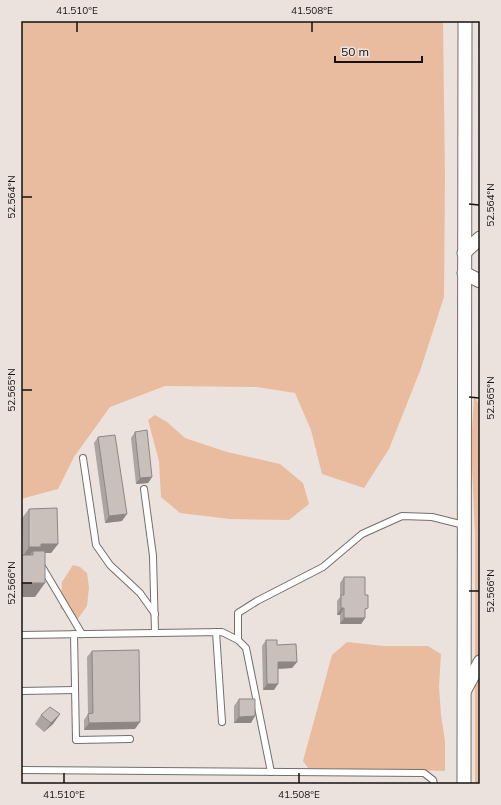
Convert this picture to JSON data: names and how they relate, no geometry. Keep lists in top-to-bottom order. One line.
{"scale_bar":"50 m","coordinates":["41.510°E","41.508°E","52.564°N","52.565°N","52.566°N"]}
